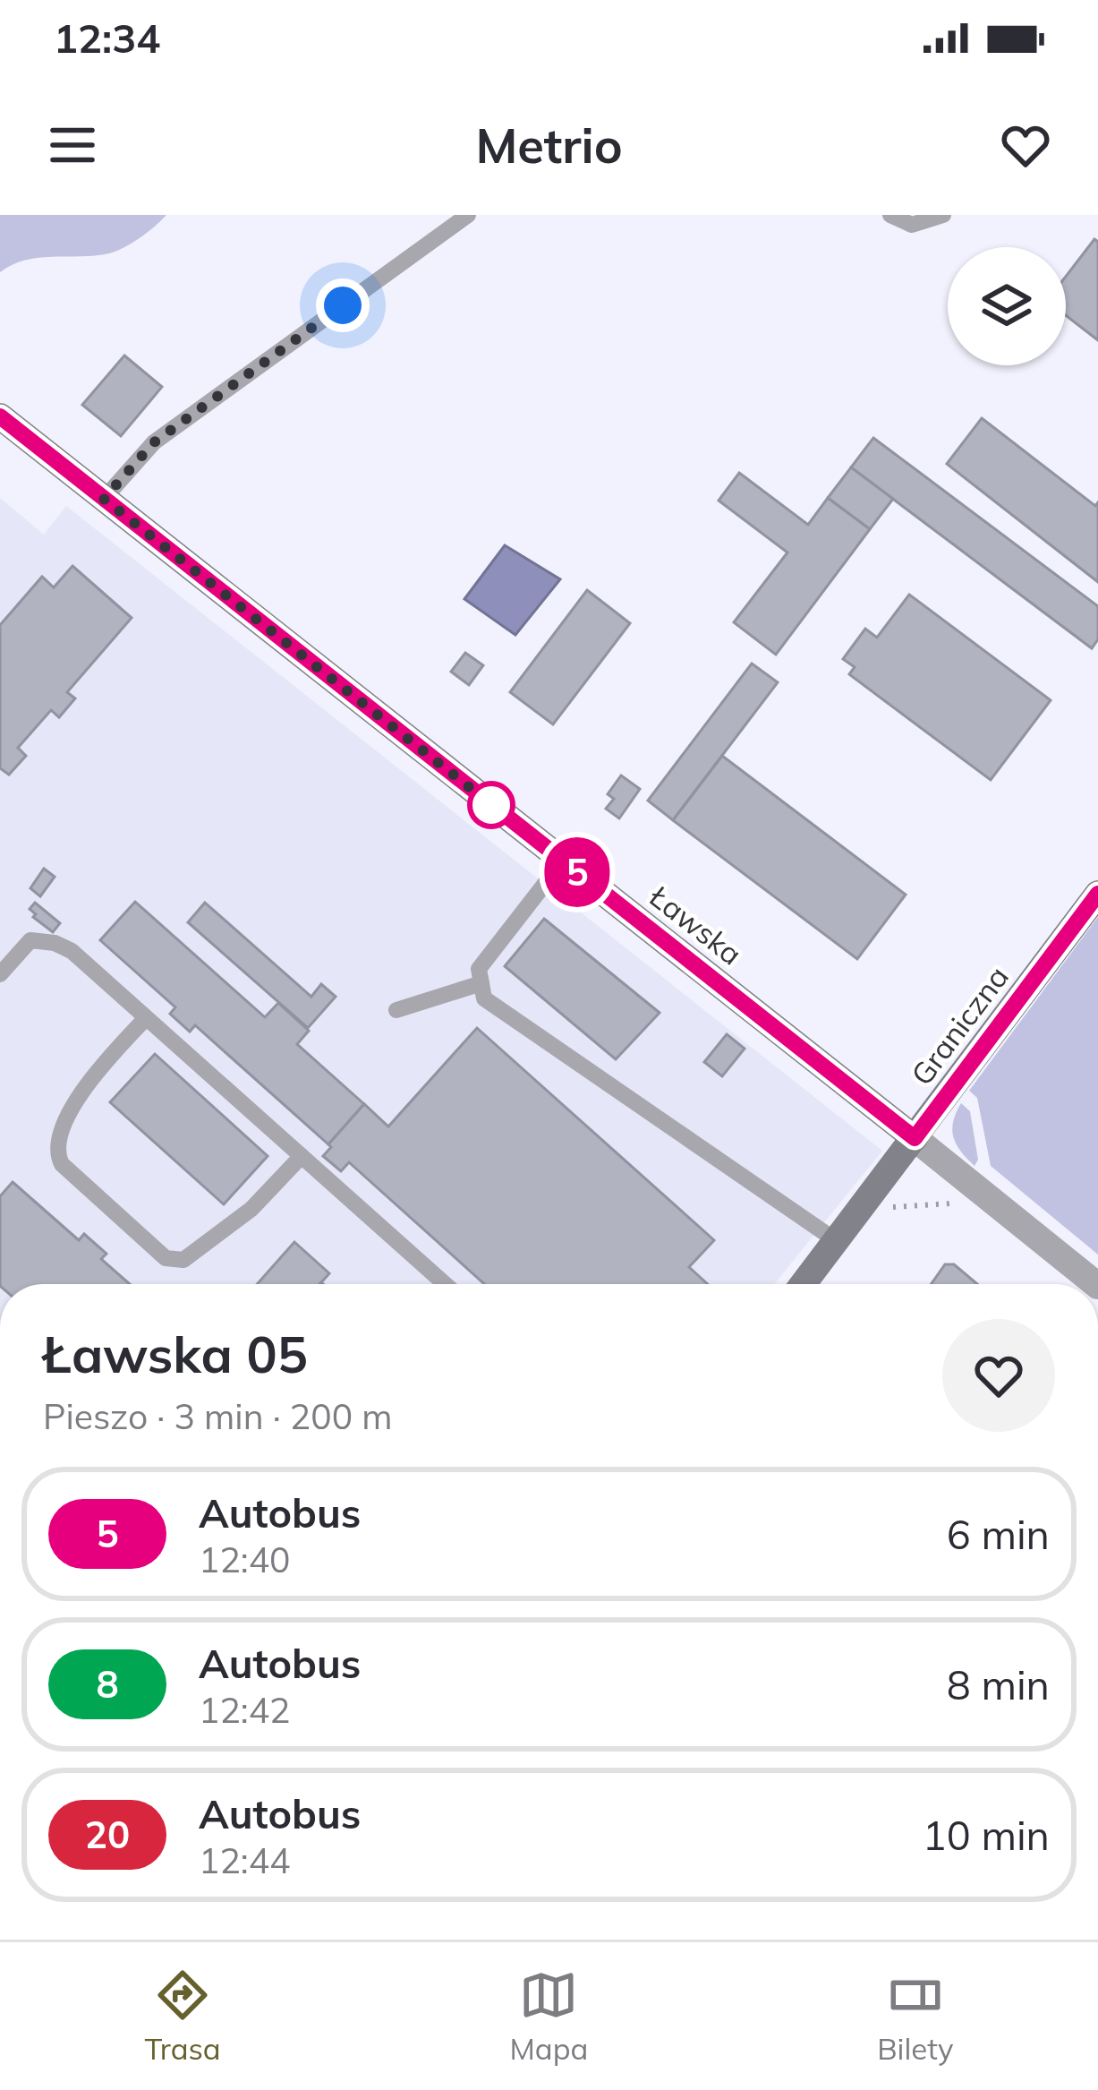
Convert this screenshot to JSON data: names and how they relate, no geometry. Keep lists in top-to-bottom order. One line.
{"streets":{"street":["Ławska","Graniczna"]},"crossings":[["Ławska","Graniczna"]],"lines":["bus line 5"],"page":{"status":"12:34","header":"Metrio","on_map":"5","heading":["Ławska 05","Pieszo · 3 min · 200 m"],"list":[{"mark":"5","name":"Autobus","note":"12:40","value":"6 min"},{"mark":"8","name":"Autobus","note":"12:42","value":"8 min"},{"mark":"20","name":"Autobus","note":"12:44","value":"10 min"}],"tabs":["Trasa","Mapa","Bilety"]}}
